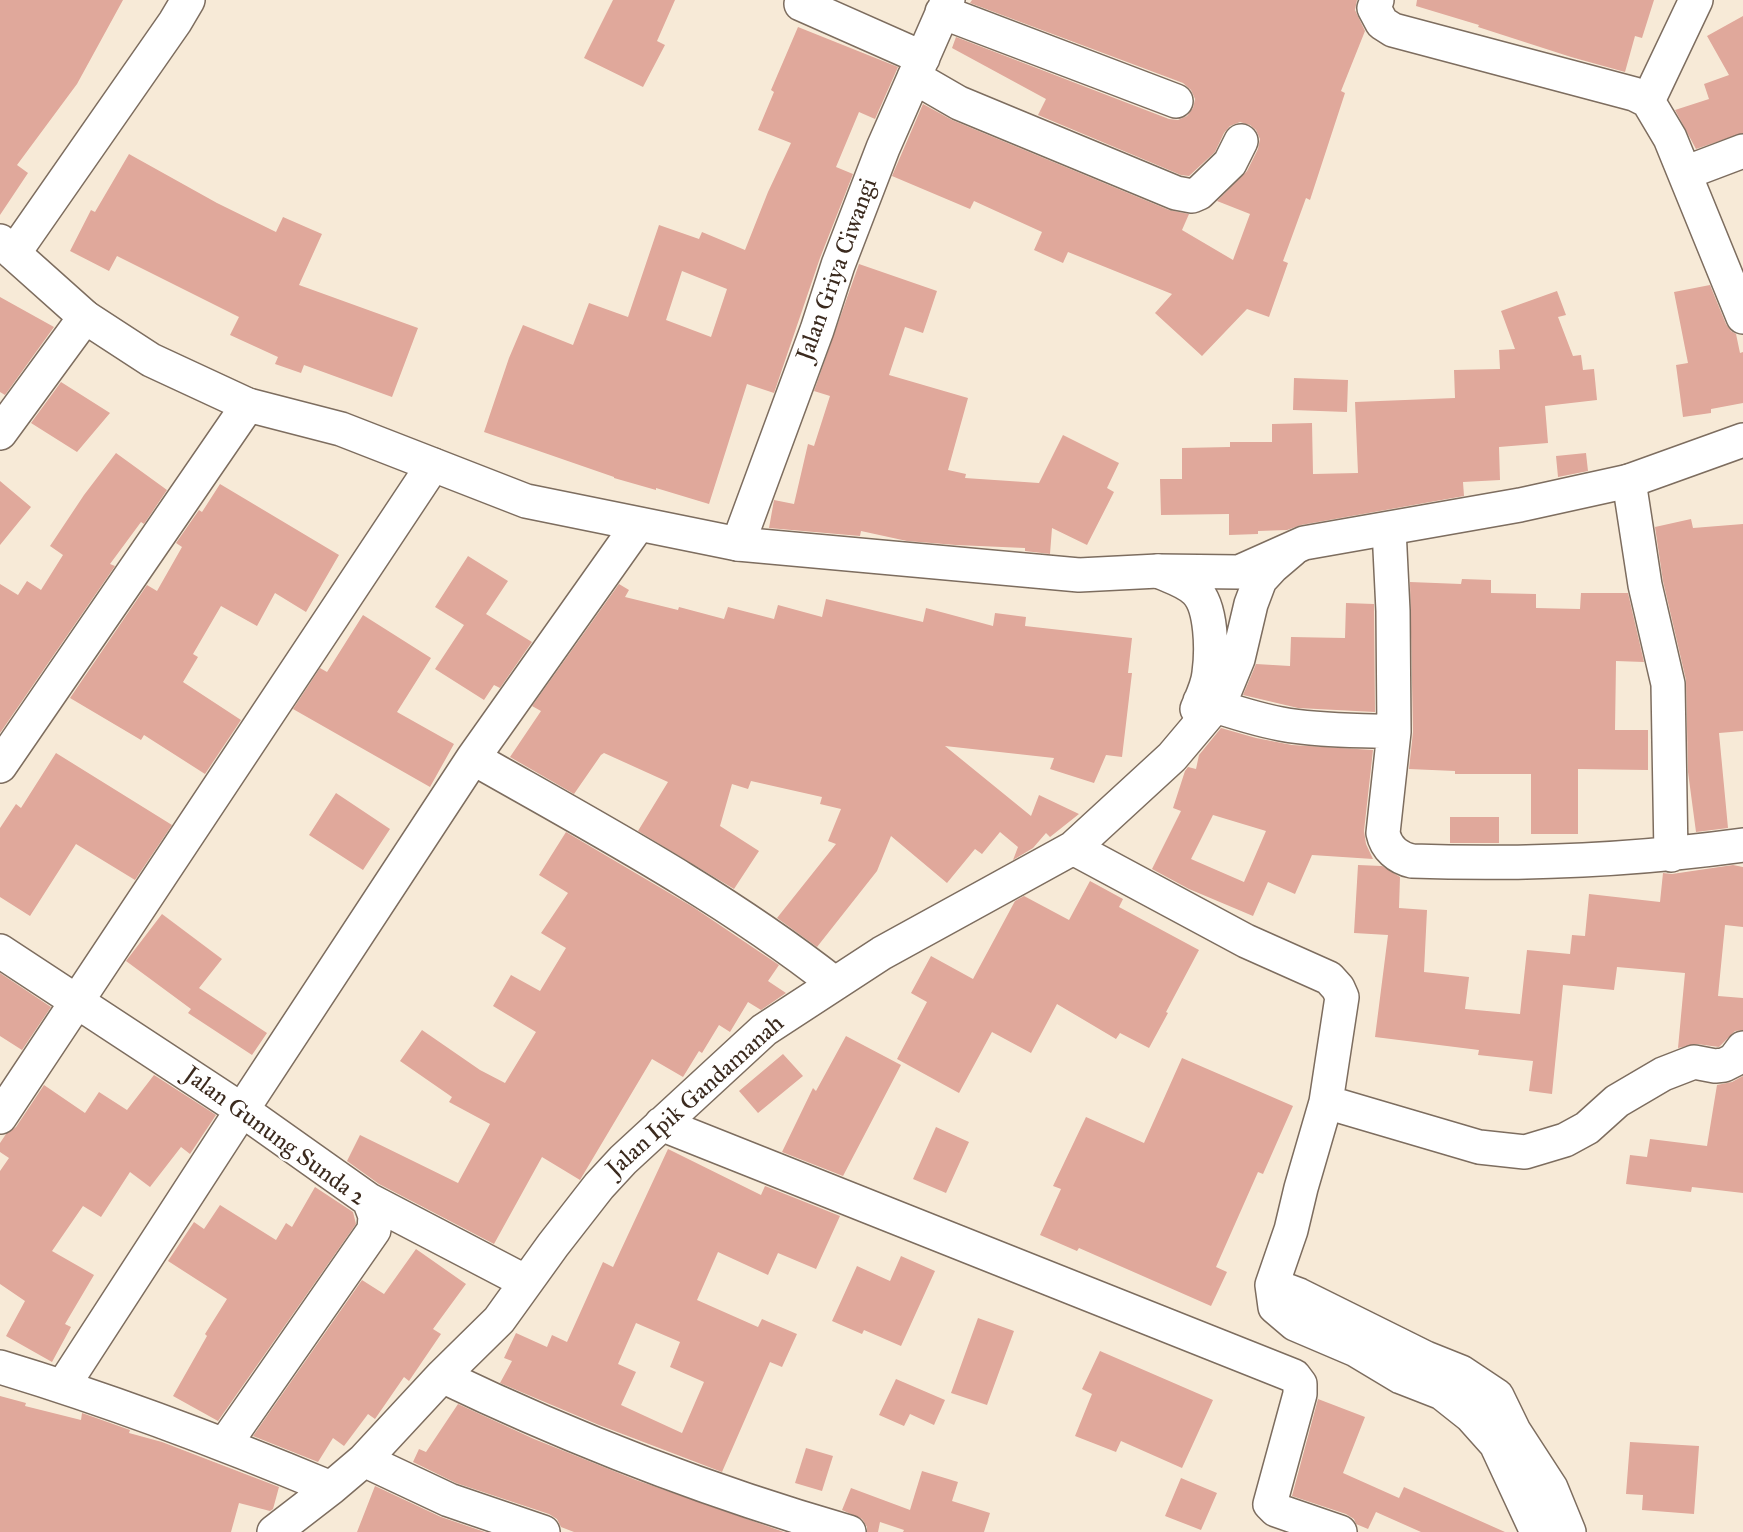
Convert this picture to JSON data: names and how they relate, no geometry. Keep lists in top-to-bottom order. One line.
{"streets":{"street":["Jalan Griya Ciwangi","Jalan Ipik Gandamanah","Jalan Gunung Sunda 2"]}}
